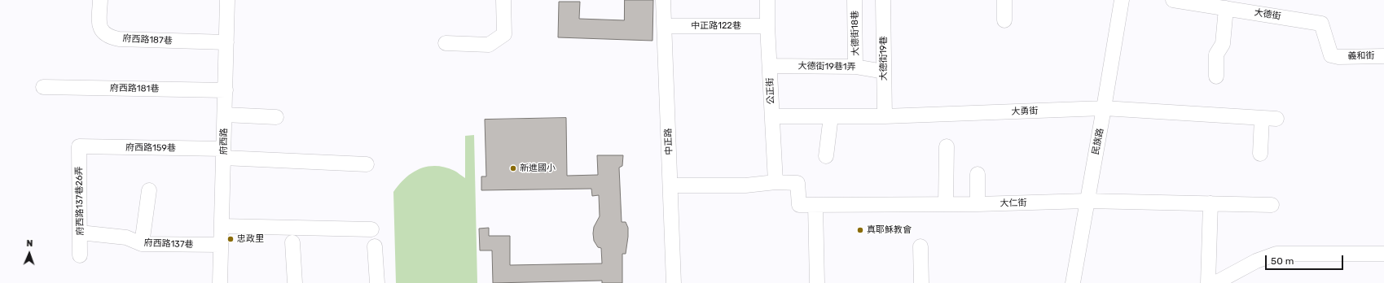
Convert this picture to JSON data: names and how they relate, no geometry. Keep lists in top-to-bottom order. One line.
{"streets":{"street":["大德街","中正路122巷","大德街18巷","府西路187巷","義和街","大德街19巷","大德街19巷1弄","府西路181巷","公正街","大勇街","府西路","中正路","民族路","府西路159巷","府西路137巷26弄","大仁街","府西路137巷"]},"crossings":[["大德街","義和街"],["中正路122巷","公正街"],["中正路122巷","中正路"],["大德街18巷","大德街19巷1弄"],["府西路187巷","府西路"],["大德街19巷","大德街19巷1弄"],["大德街19巷","大勇街"],["大德街19巷1弄","公正街"],["府西路181巷","府西路"],["公正街","大勇街"],["公正街","大仁街"],["大勇街","民族路"],["府西路","府西路159巷"],["府西路","府西路137巷"],["民族路","大仁街"],["府西路159巷","府西路137巷26弄"],["府西路137巷26弄","府西路137巷"]],"places":["新進國小","真耶穌教會","忠政里"],"scale_bar":"50 m","north":"top"}
